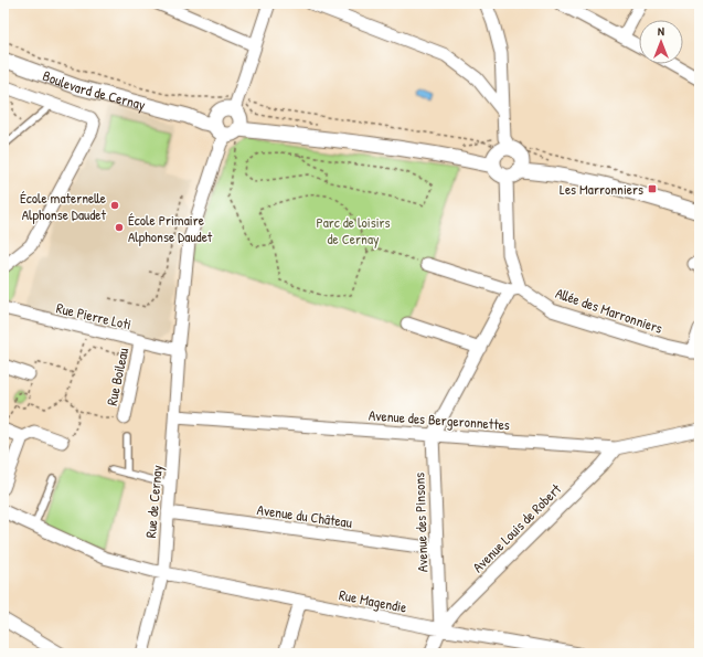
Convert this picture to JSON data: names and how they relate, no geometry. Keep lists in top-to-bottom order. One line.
{"streets":{"street":["Boulevard de Cernay","Allée des Marronniers","Rue Pierre Loti","Rue Boileau","Avenue des Bergeronnettes","Rue de Cernay","Avenue du Château","Avenue des Pinsons","Avenue Louis de Robert","Rue Magendie"]},"crossings":[["Boulevard de Cernay","Rue de Cernay"],["Rue Pierre Loti","Rue Boileau"],["Rue Pierre Loti","Rue de Cernay"],["Avenue des Bergeronnettes","Rue de Cernay"],["Avenue des Bergeronnettes","Avenue des Pinsons"],["Avenue des Bergeronnettes","Avenue Louis de Robert"],["Rue de Cernay","Avenue du Château"],["Rue de Cernay","Rue Magendie"],["Avenue du Château","Avenue des Pinsons"],["Avenue des Pinsons","Avenue Louis de Robert"],["Avenue des Pinsons","Rue Magendie"],["Avenue Louis de Robert","Rue Magendie"]],"parks":["Parc de loisirs de Cernay"],"places":{"transit":["Les Marronniers"],"other":["École maternelle Alphonse Daudet","École Primaire Alphonse Daudet"]},"north":"top"}
